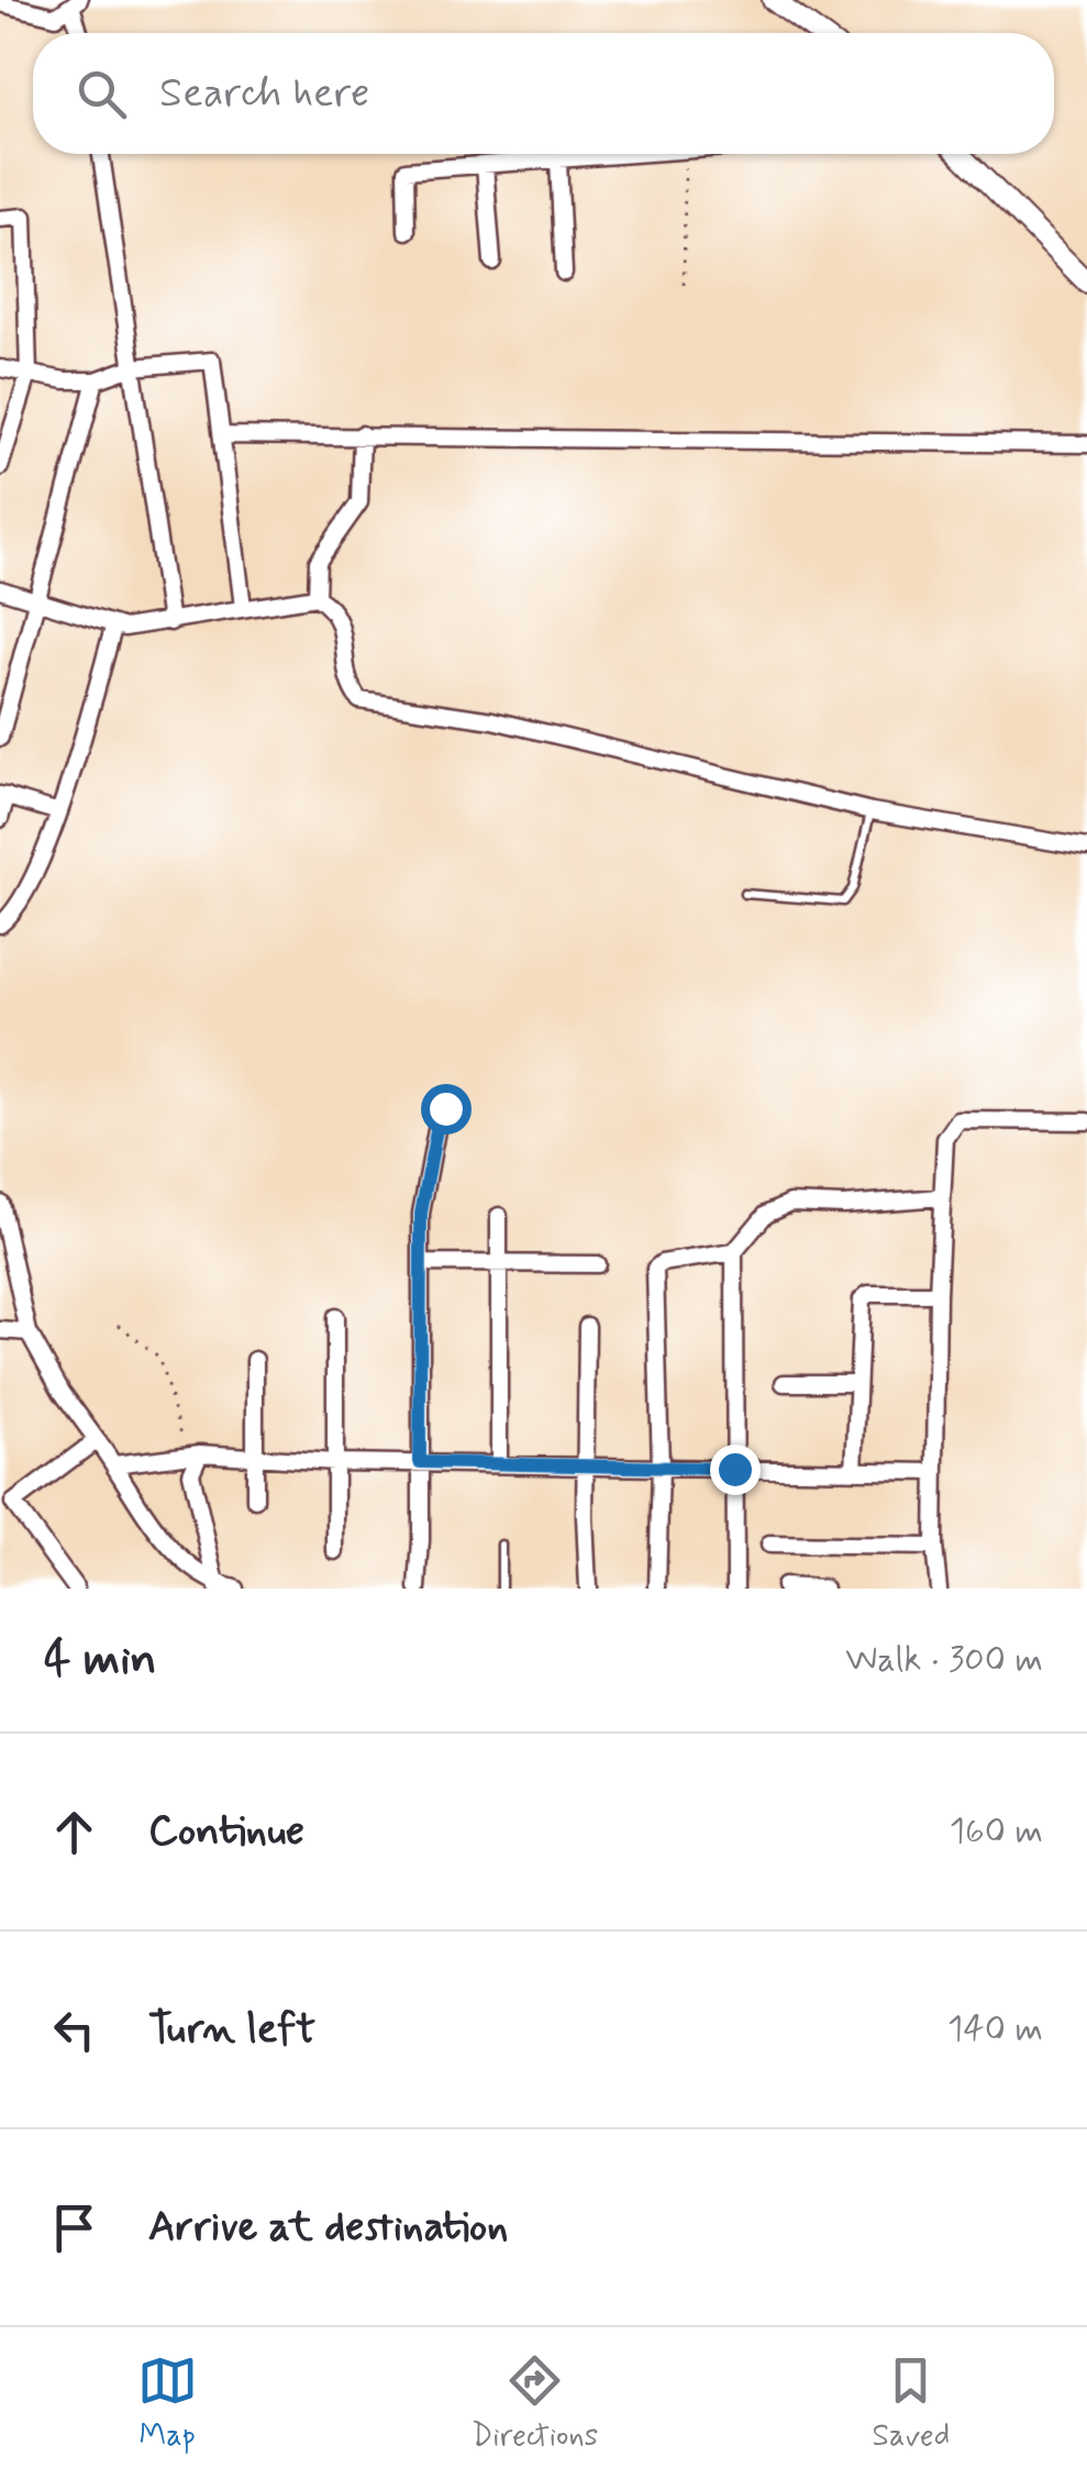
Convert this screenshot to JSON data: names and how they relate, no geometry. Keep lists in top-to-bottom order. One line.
{"page":{"search":"Search here","heading":["4 min","Walk · 300 m"],"list":[["Continue","160 m"],["Turn left","140 m"],"Arrive at destination"],"nav":["Map","Directions","Saved"]}}
